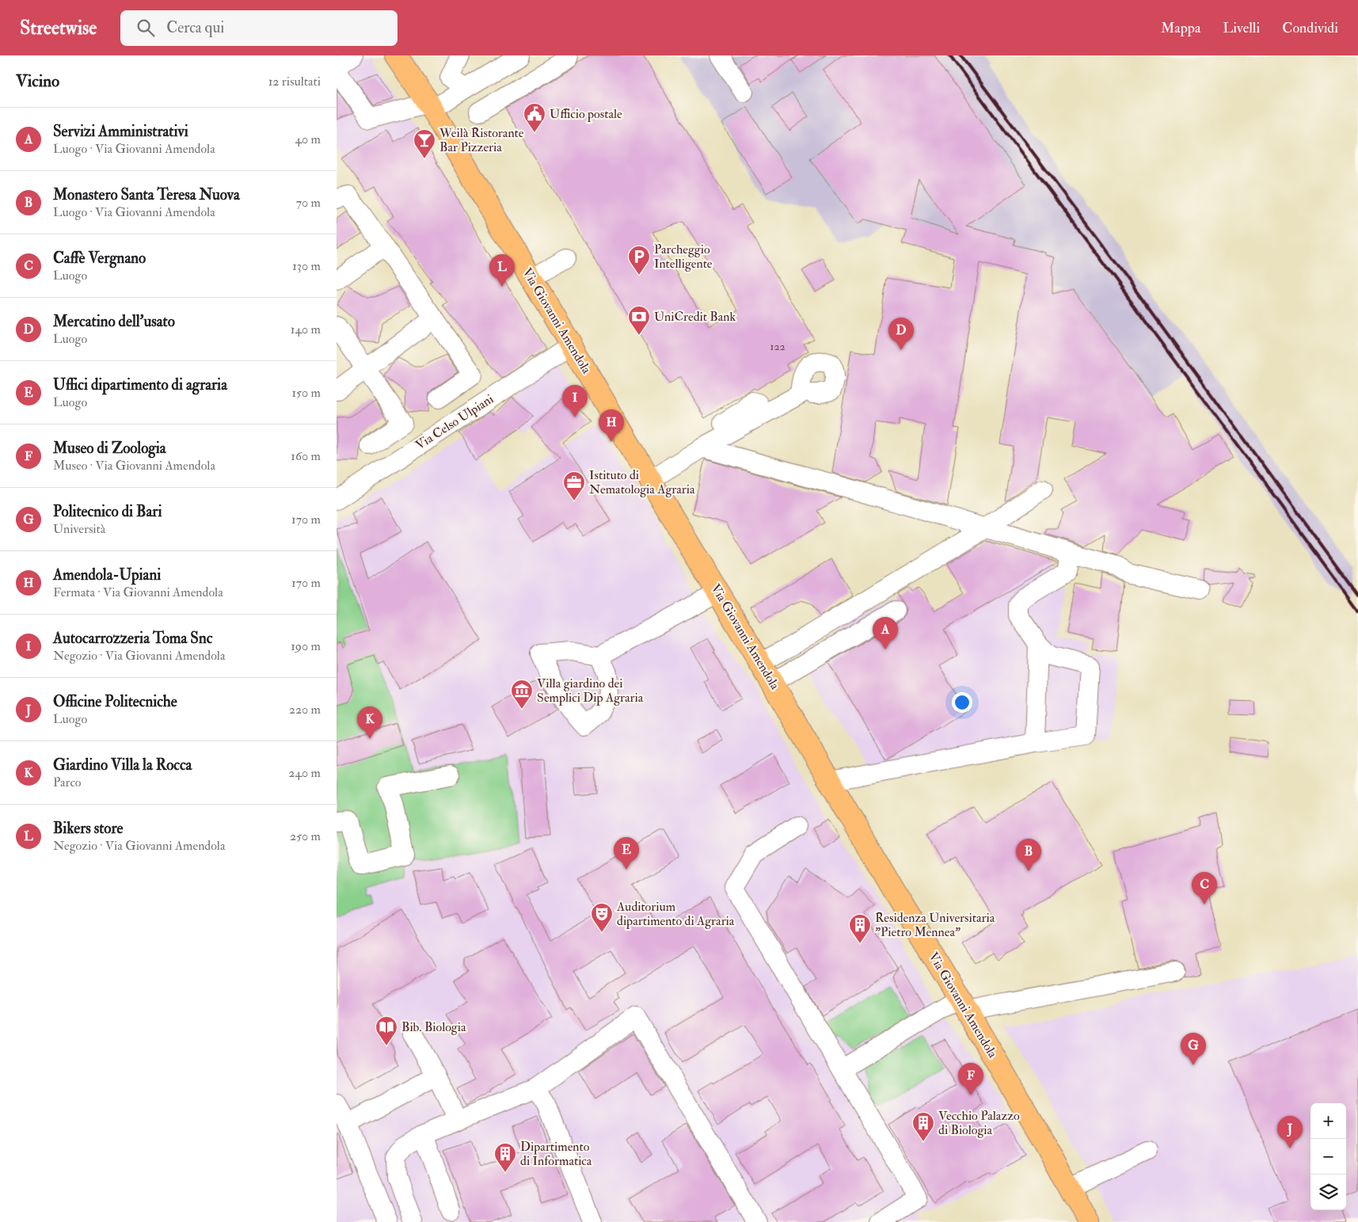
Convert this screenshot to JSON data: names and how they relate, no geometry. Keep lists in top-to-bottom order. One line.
{"streets":{"main road":["Via Giovanni Amendola"],"street":["Via Celso Ulpiani"]},"crossings":[["Via Giovanni Amendola","Via Celso Ulpiani"]],"places":{"public building":["Ufficio postale"],"bar":["Weilà Ristorante Bar Pizzeria"],"parking":["Parcheggio Intelligente"],"bank":["UniCredit Bank"],"office":["Istituto di Nematologia Agraria"],"museum":["Villa giardino dei Semplici Dip Agraria"],"theatre":["Auditorium dipartimento di Agraria"],"building":["Residenza Universitaria \"Pietro Mennea\"","Vecchio Palazzo di Biologia","Dipartimento di Informatica"],"library":["Bib. Biologia"]},"house_numbers":["122"],"page":{"header":"Streetwise","search":"Cerca qui","nav":["Mappa","Livelli","Condividi"],"heading":["Vicino","12 risultati"],"list":[{"mark":"A","name":"Servizi Amministrativi","note":"Luogo · Via Giovanni Amendola","value":"40 m"},{"mark":"B","name":"Monastero Santa Teresa Nuova","note":"Luogo · Via Giovanni Amendola","value":"70 m"},{"mark":"C","name":"Caffè Vergnano","note":"Luogo","value":"130 m"},{"mark":"D","name":"Mercatino dell'usato","note":"Luogo","value":"140 m"},{"mark":"E","name":"Uffici dipartimento di agraria","note":"Luogo","value":"150 m"},{"mark":"F","name":"Museo di Zoologia","note":"Museo · Via Giovanni Amendola","value":"160 m"},{"mark":"G","name":"Politecnico di Bari","note":"Università","value":"170 m"},{"mark":"H","name":"Amendola-Upiani","note":"Fermata · Via Giovanni Amendola","value":"170 m"},{"mark":"I","name":"Autocarrozzeria Toma Snc","note":"Negozio · Via Giovanni Amendola","value":"190 m"},{"mark":"J","name":"Officine Politecniche","note":"Luogo","value":"220 m"},{"mark":"K","name":"Giardino Villa la Rocca","note":"Parco","value":"240 m"},{"mark":"L","name":"Bikers store","note":"Negozio · Via Giovanni Amendola","value":"250 m"}],"pins":["L","D","I","H","A","K","E","B","C","G","F","J"],"map_buttons":["+","−"]}}
